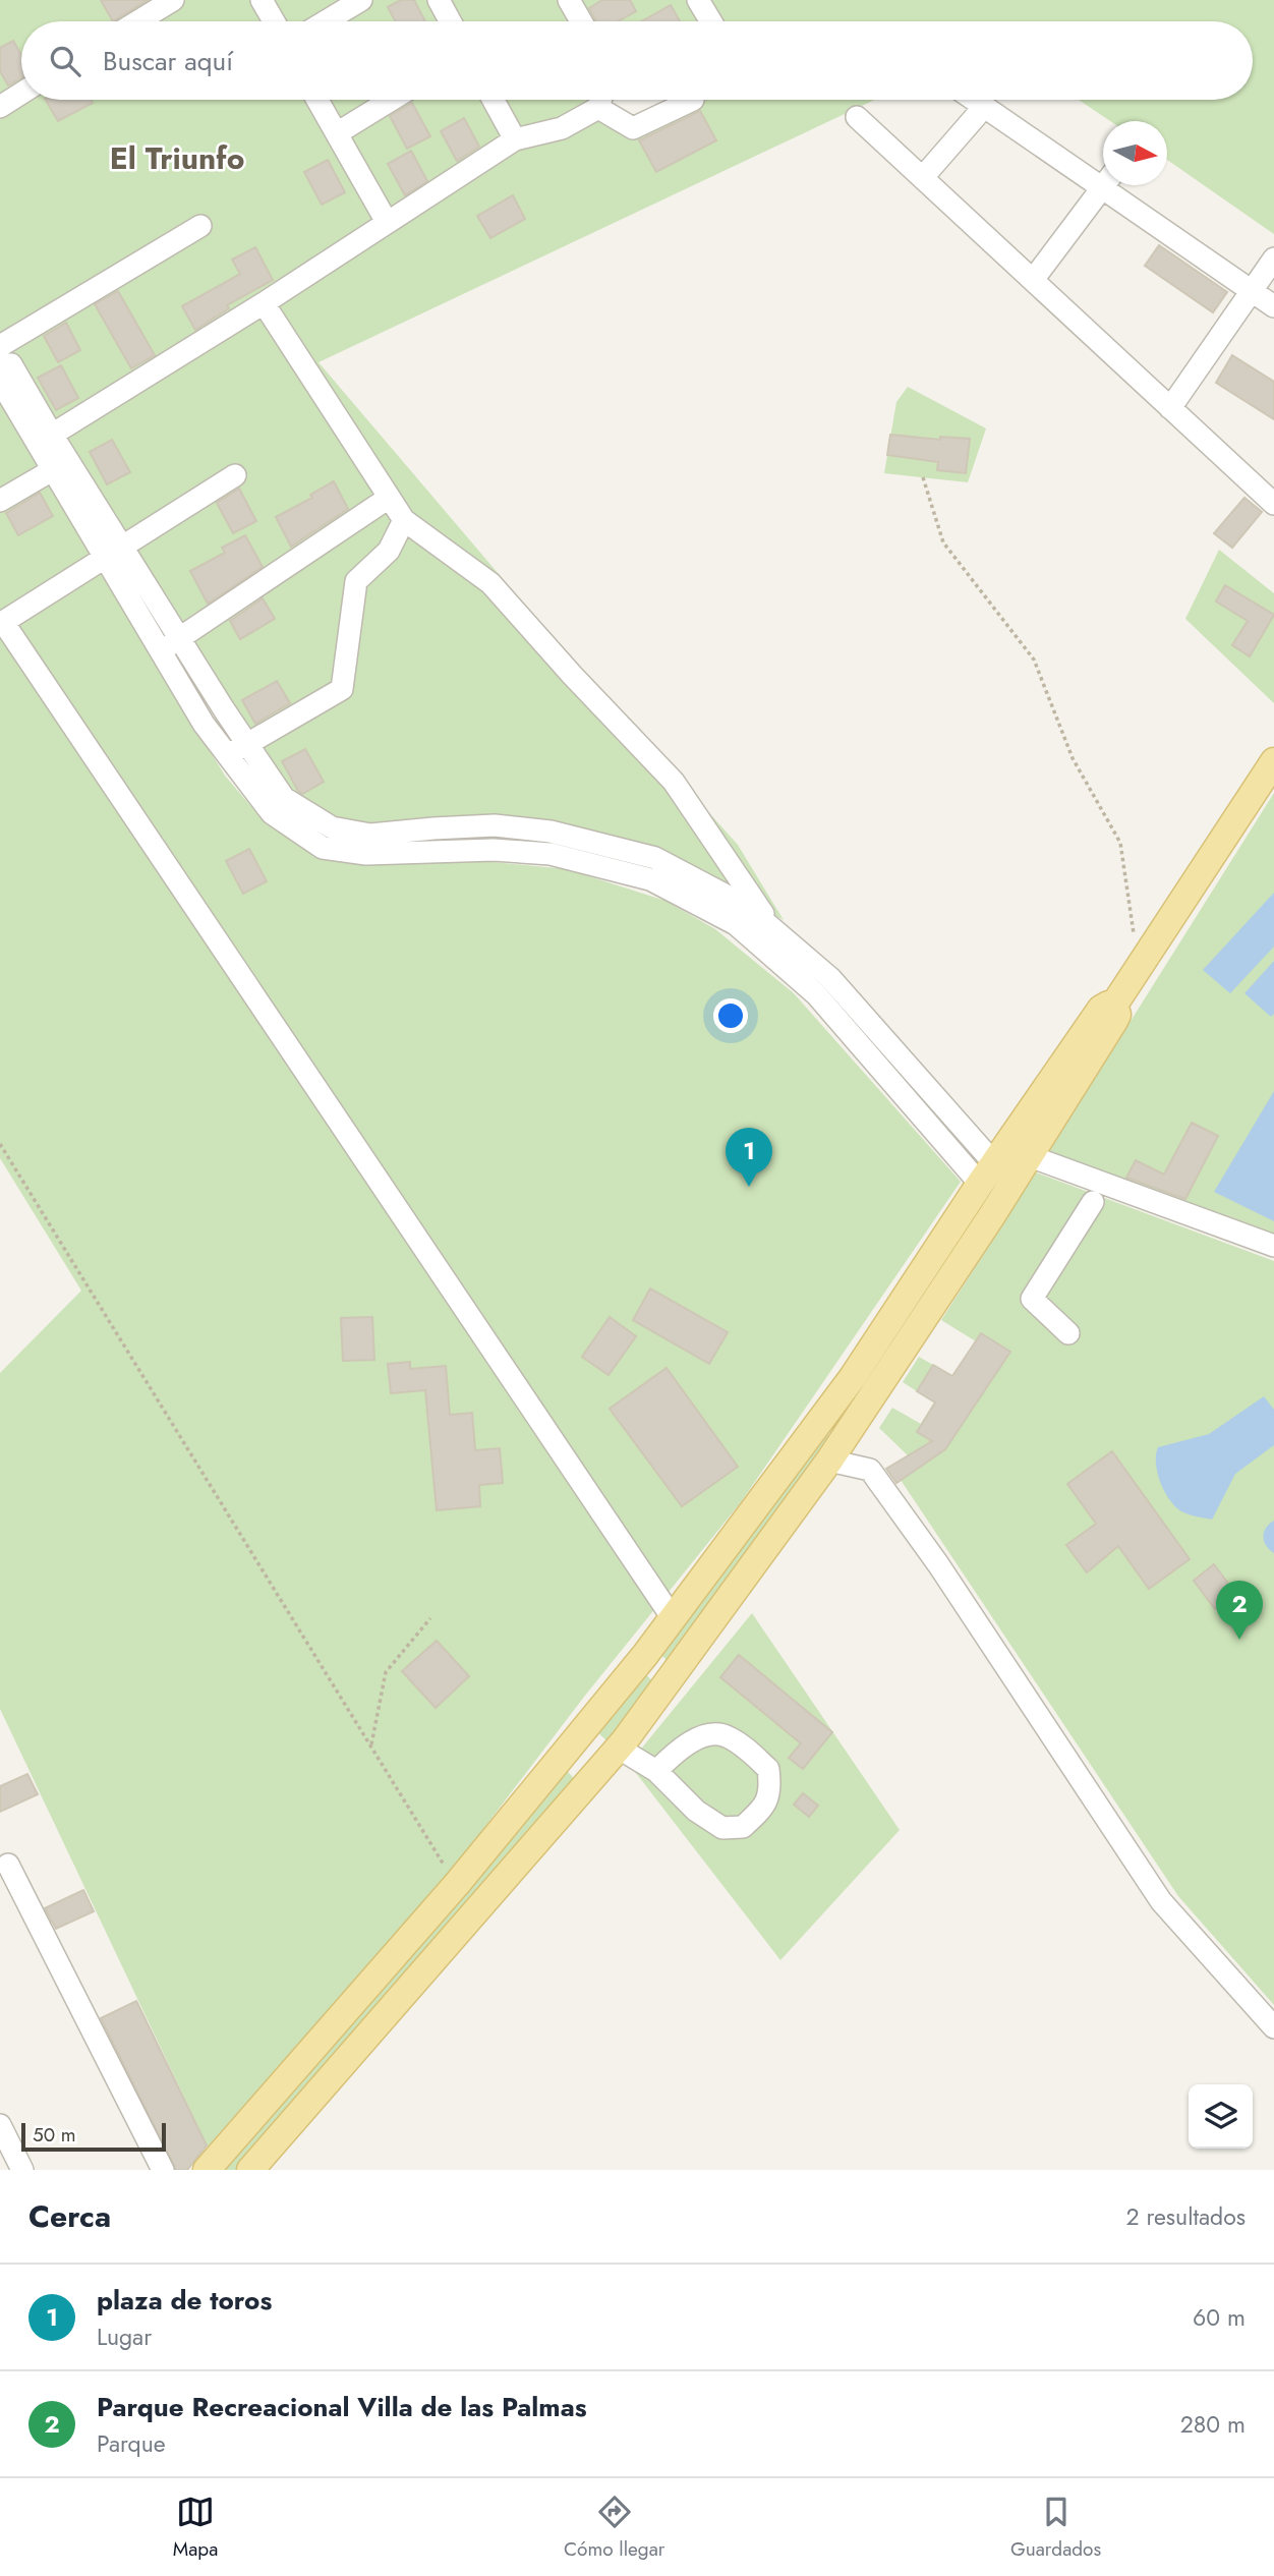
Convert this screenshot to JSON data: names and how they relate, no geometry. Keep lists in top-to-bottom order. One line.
{"districts":["El Triunfo"],"scale_bar":"50 m","north":"right","page":{"search":"Buscar aquí","pins":["1","2"],"scale":"50 m","heading":["Cerca","2 resultados"],"list":[{"mark":"1","name":"plaza de toros","note":"Lugar","value":"60 m"},{"mark":"2","name":"Parque Recreacional Villa de las Palmas","note":"Parque","value":"280 m"}],"nav":["Mapa","Cómo llegar","Guardados"]}}
